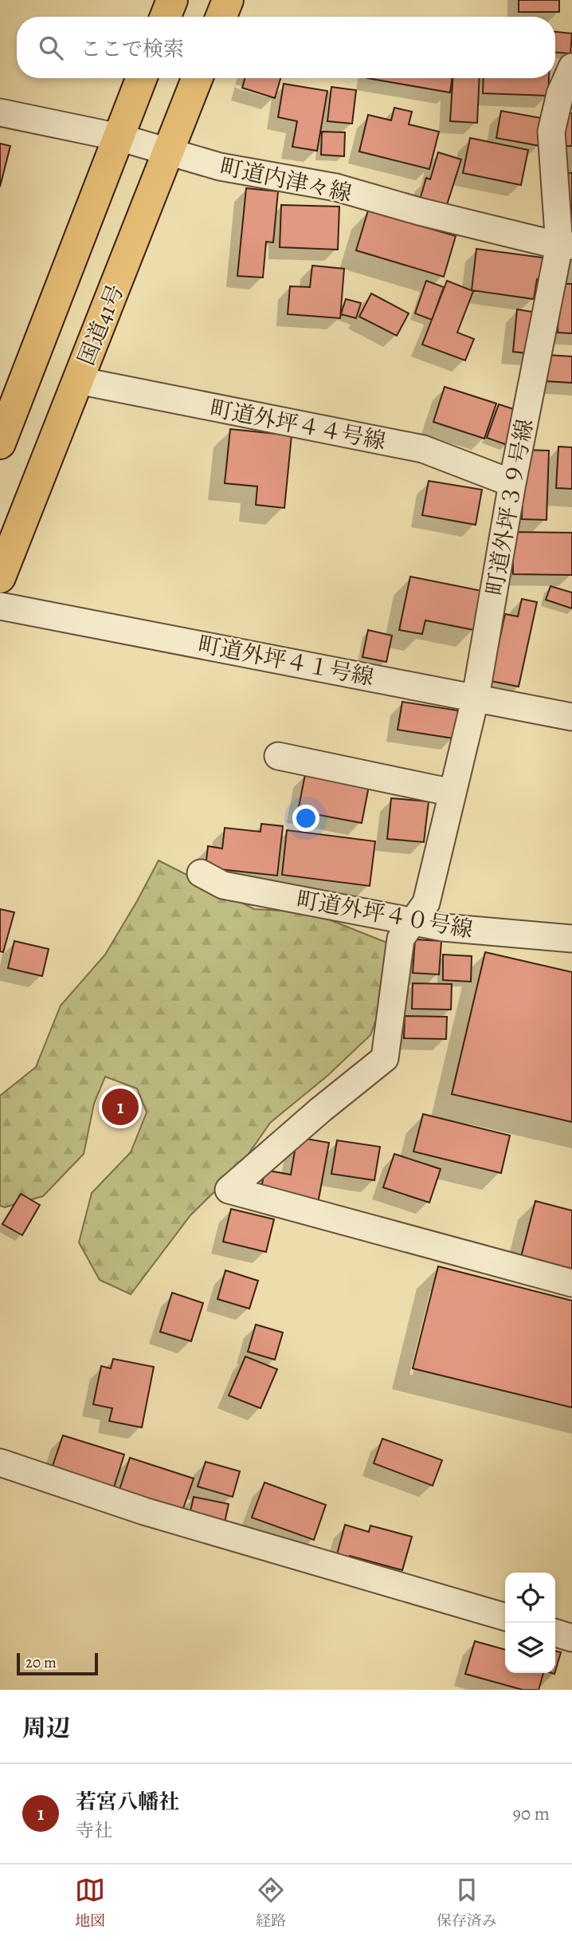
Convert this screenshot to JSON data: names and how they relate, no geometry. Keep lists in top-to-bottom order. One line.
{"streets":{"highway":["国道41号"],"street":["町道内津々線","町道外坪４４号線","町道外坪３９号線","町道外坪４１号線","町道外坪４０号線"]},"crossings":[["町道内津々線","国道41号"],["町道内津々線","町道外坪３９号線"],["国道41号","町道外坪４４号線"],["町道外坪４４号線","町道外坪３９号線"],["町道外坪３９号線","町道外坪４１号線"],["町道外坪３９号線","町道外坪４０号線"]],"scale_bar":"20 m","page":{"search":"ここで検索","pins":"1","scale":"20 m","heading":"周辺","list":[{"mark":"1","name":"若宮八幡社","note":"寺社","value":"90 m"}],"nav":["地図","経路","保存済み"]}}
